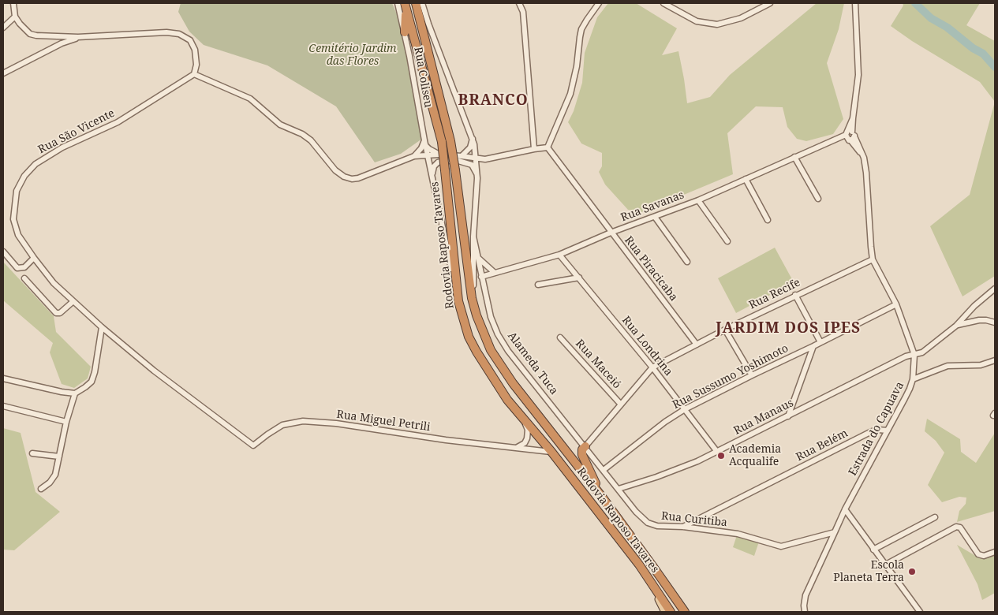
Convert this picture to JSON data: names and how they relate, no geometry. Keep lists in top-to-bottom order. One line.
{"streets":{"highway":["Rodovia Raposo Tavares"],"street":["Rua Coliseu","Rua São Vicente","Rua Savanas","Rua Piracicaba","Rua Recife","Rua Londrina","Alameda Tuca","Rua Maceió","Rua Sussumo Yoshimoto","Rua Manaus","Rua Miguel Petrili","Estrada do Capuava","Rua Belém","Rua Curitiba"]},"crossings":[["Rua Coliseu","Rodovia Raposo Tavares"],["Rua São Vicente","Rua Miguel Petrili"],["Rua Savanas","Rua Piracicaba"],["Rua Savanas","Rua Londrina"],["Rua Savanas","Alameda Tuca"],["Rua Savanas","Estrada do Capuava"],["Rodovia Raposo Tavares","Alameda Tuca"],["Rodovia Raposo Tavares","Rua Miguel Petrili"],["Rua Piracicaba","Rua Recife"],["Rua Recife","Rua Londrina"],["Rua Recife","Alameda Tuca"],["Rua Recife","Rua Maceió"],["Rua Recife","Estrada do Capuava"],["Rua Recife","Rua Curitiba"],["Rua Londrina","Rua Sussumo Yoshimoto"],["Rua Londrina","Rua Manaus"],["Alameda Tuca","Rua Curitiba"],["Rua Sussumo Yoshimoto","Estrada do Capuava"],["Rua Sussumo Yoshimoto","Rua Curitiba"],["Rua Manaus","Estrada do Capuava"],["Rua Manaus","Rua Curitiba"],["Estrada do Capuava","Rua Belém"],["Estrada do Capuava","Rua Curitiba"],["Rua Belém","Rua Curitiba"]],"districts":["BRANCO","JARDIM DOS IPES"],"parks":["Cemitério Jardim das Flores"],"places":["Academia Acqualife","Escola Planeta Terra"]}
